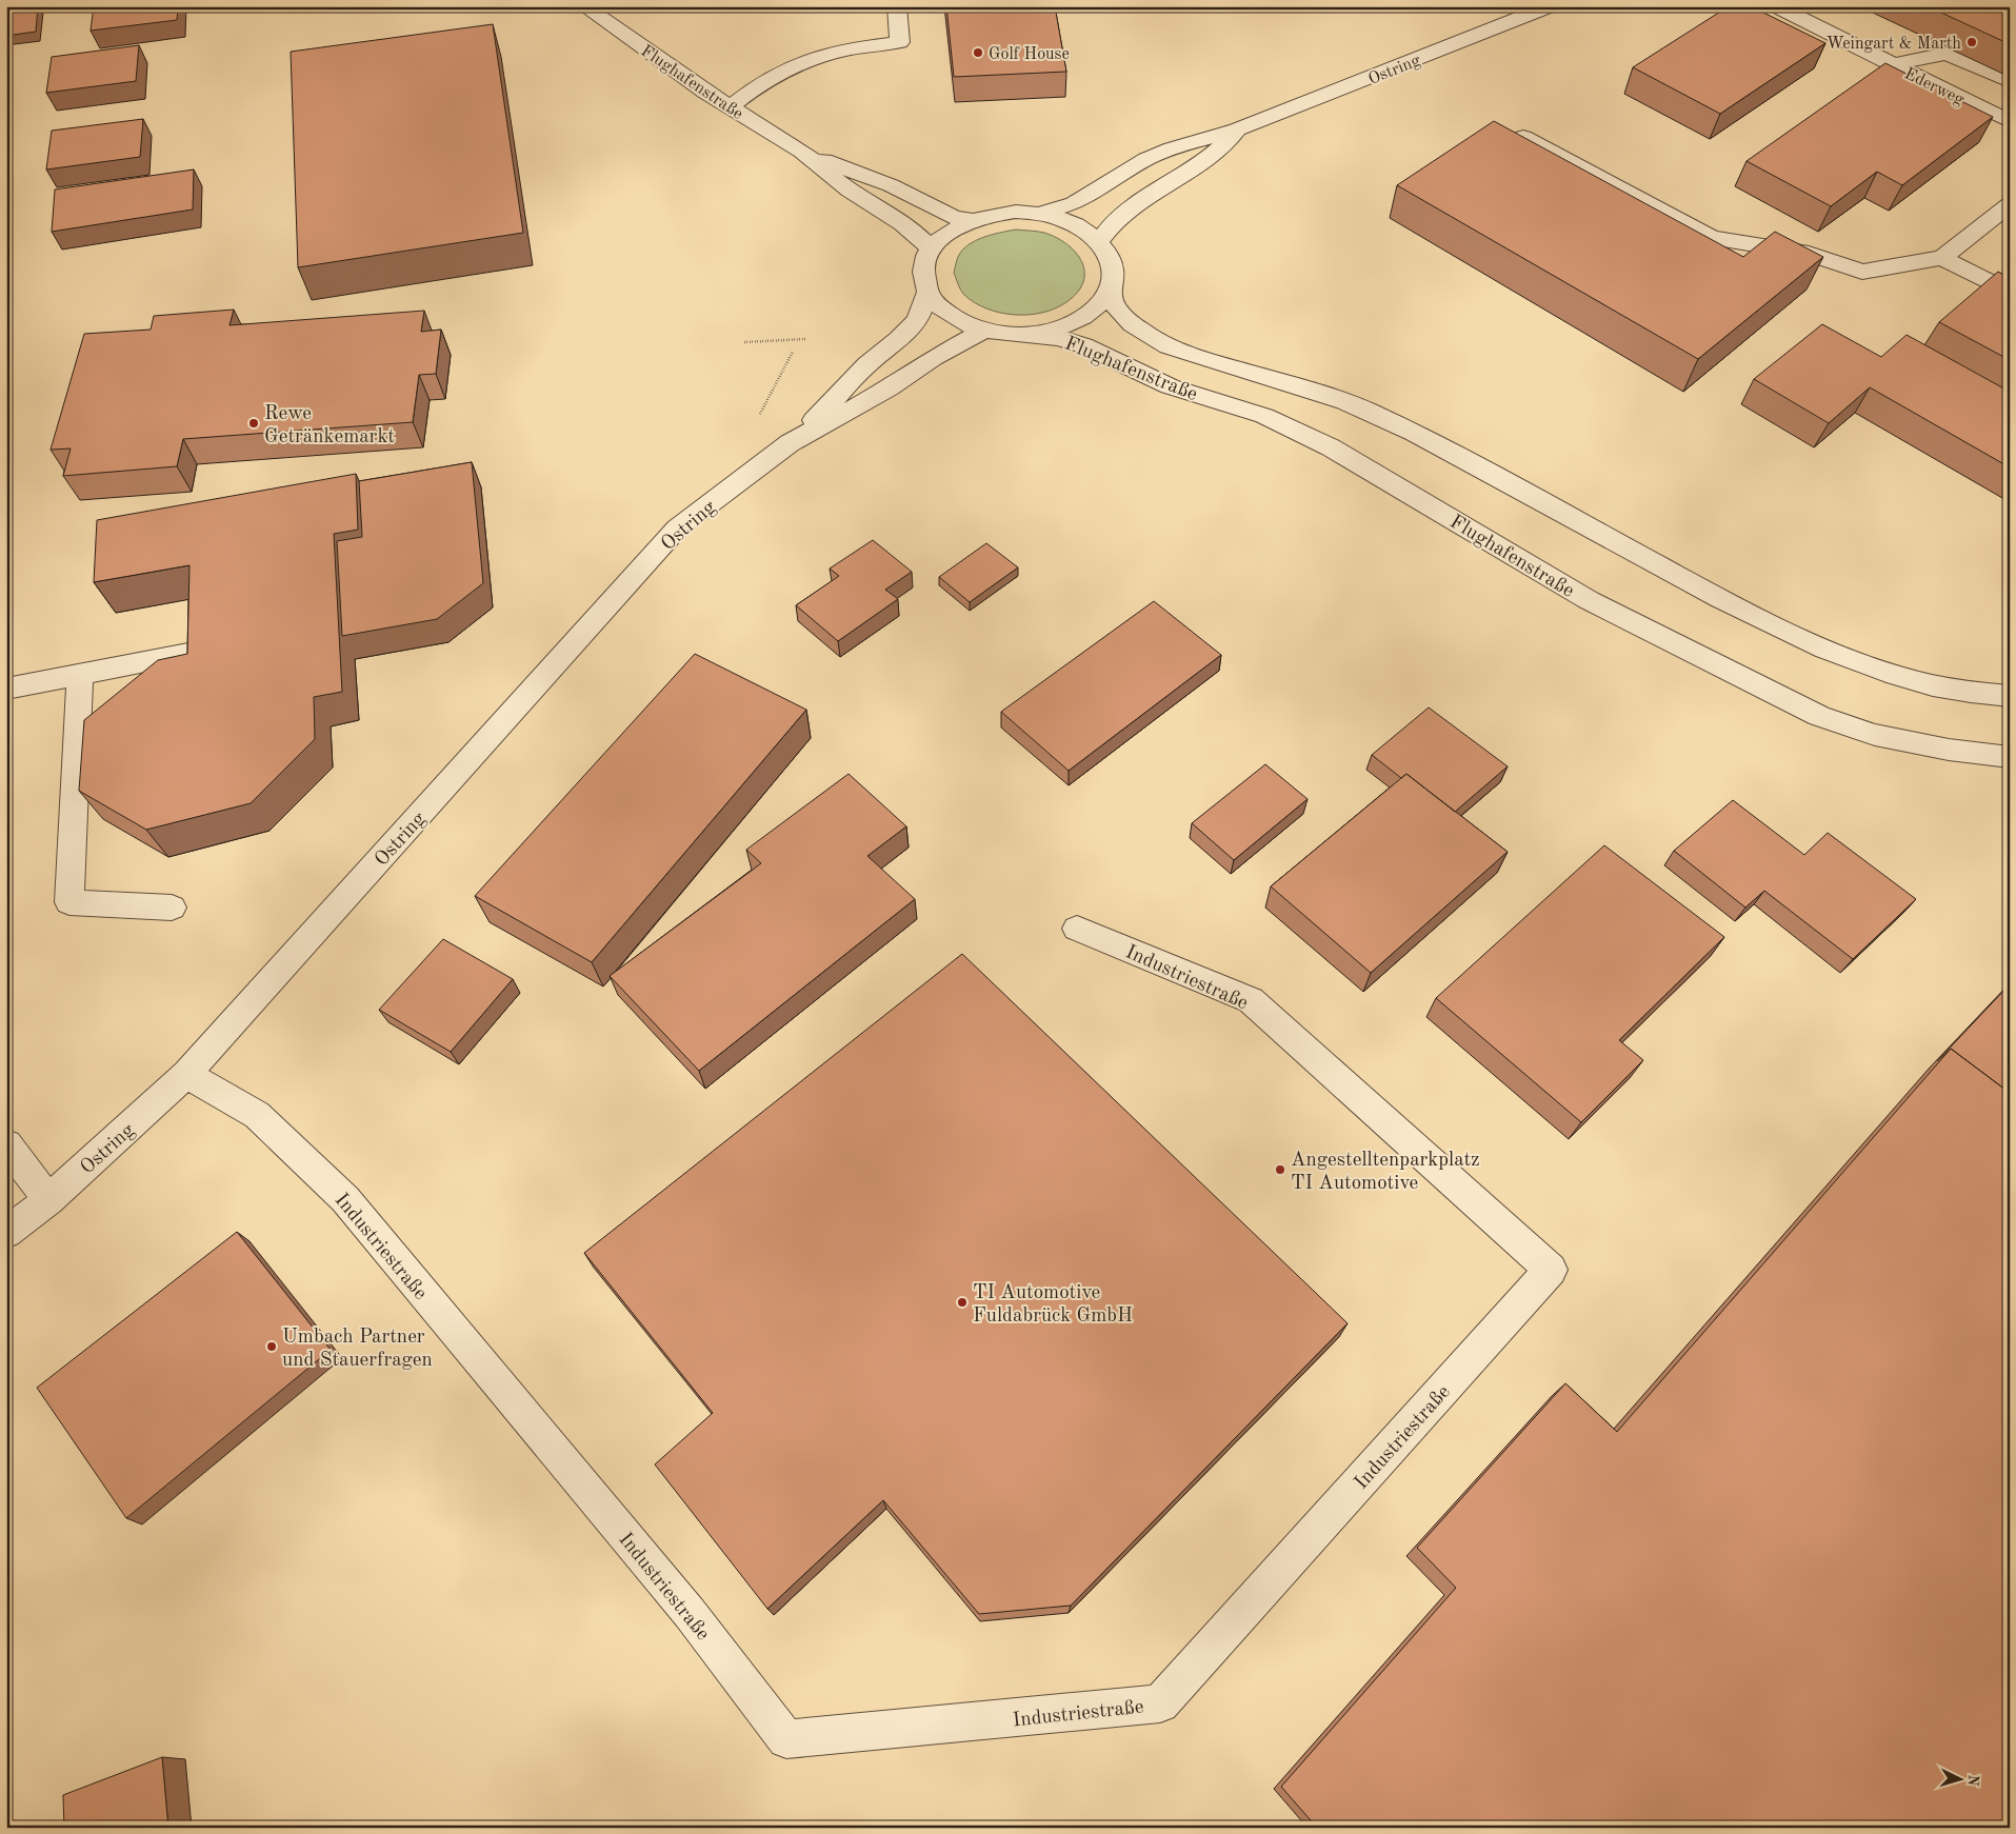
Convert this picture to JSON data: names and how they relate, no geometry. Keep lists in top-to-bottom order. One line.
{"streets":{"street":["Ostring","Flughafenstraße","Ederweg","Industriestraße"]},"crossings":[["Ostring","Flughafenstraße"],["Ostring","Industriestraße"]],"places":["Weingart & Marth","Golf House","Rewe Getränkemarkt","Angestelltenparkplatz TI Automotive","TI Automotive Fuldabrück GmbH","Umbach Partner und Stauerfragen"],"north":"right"}
